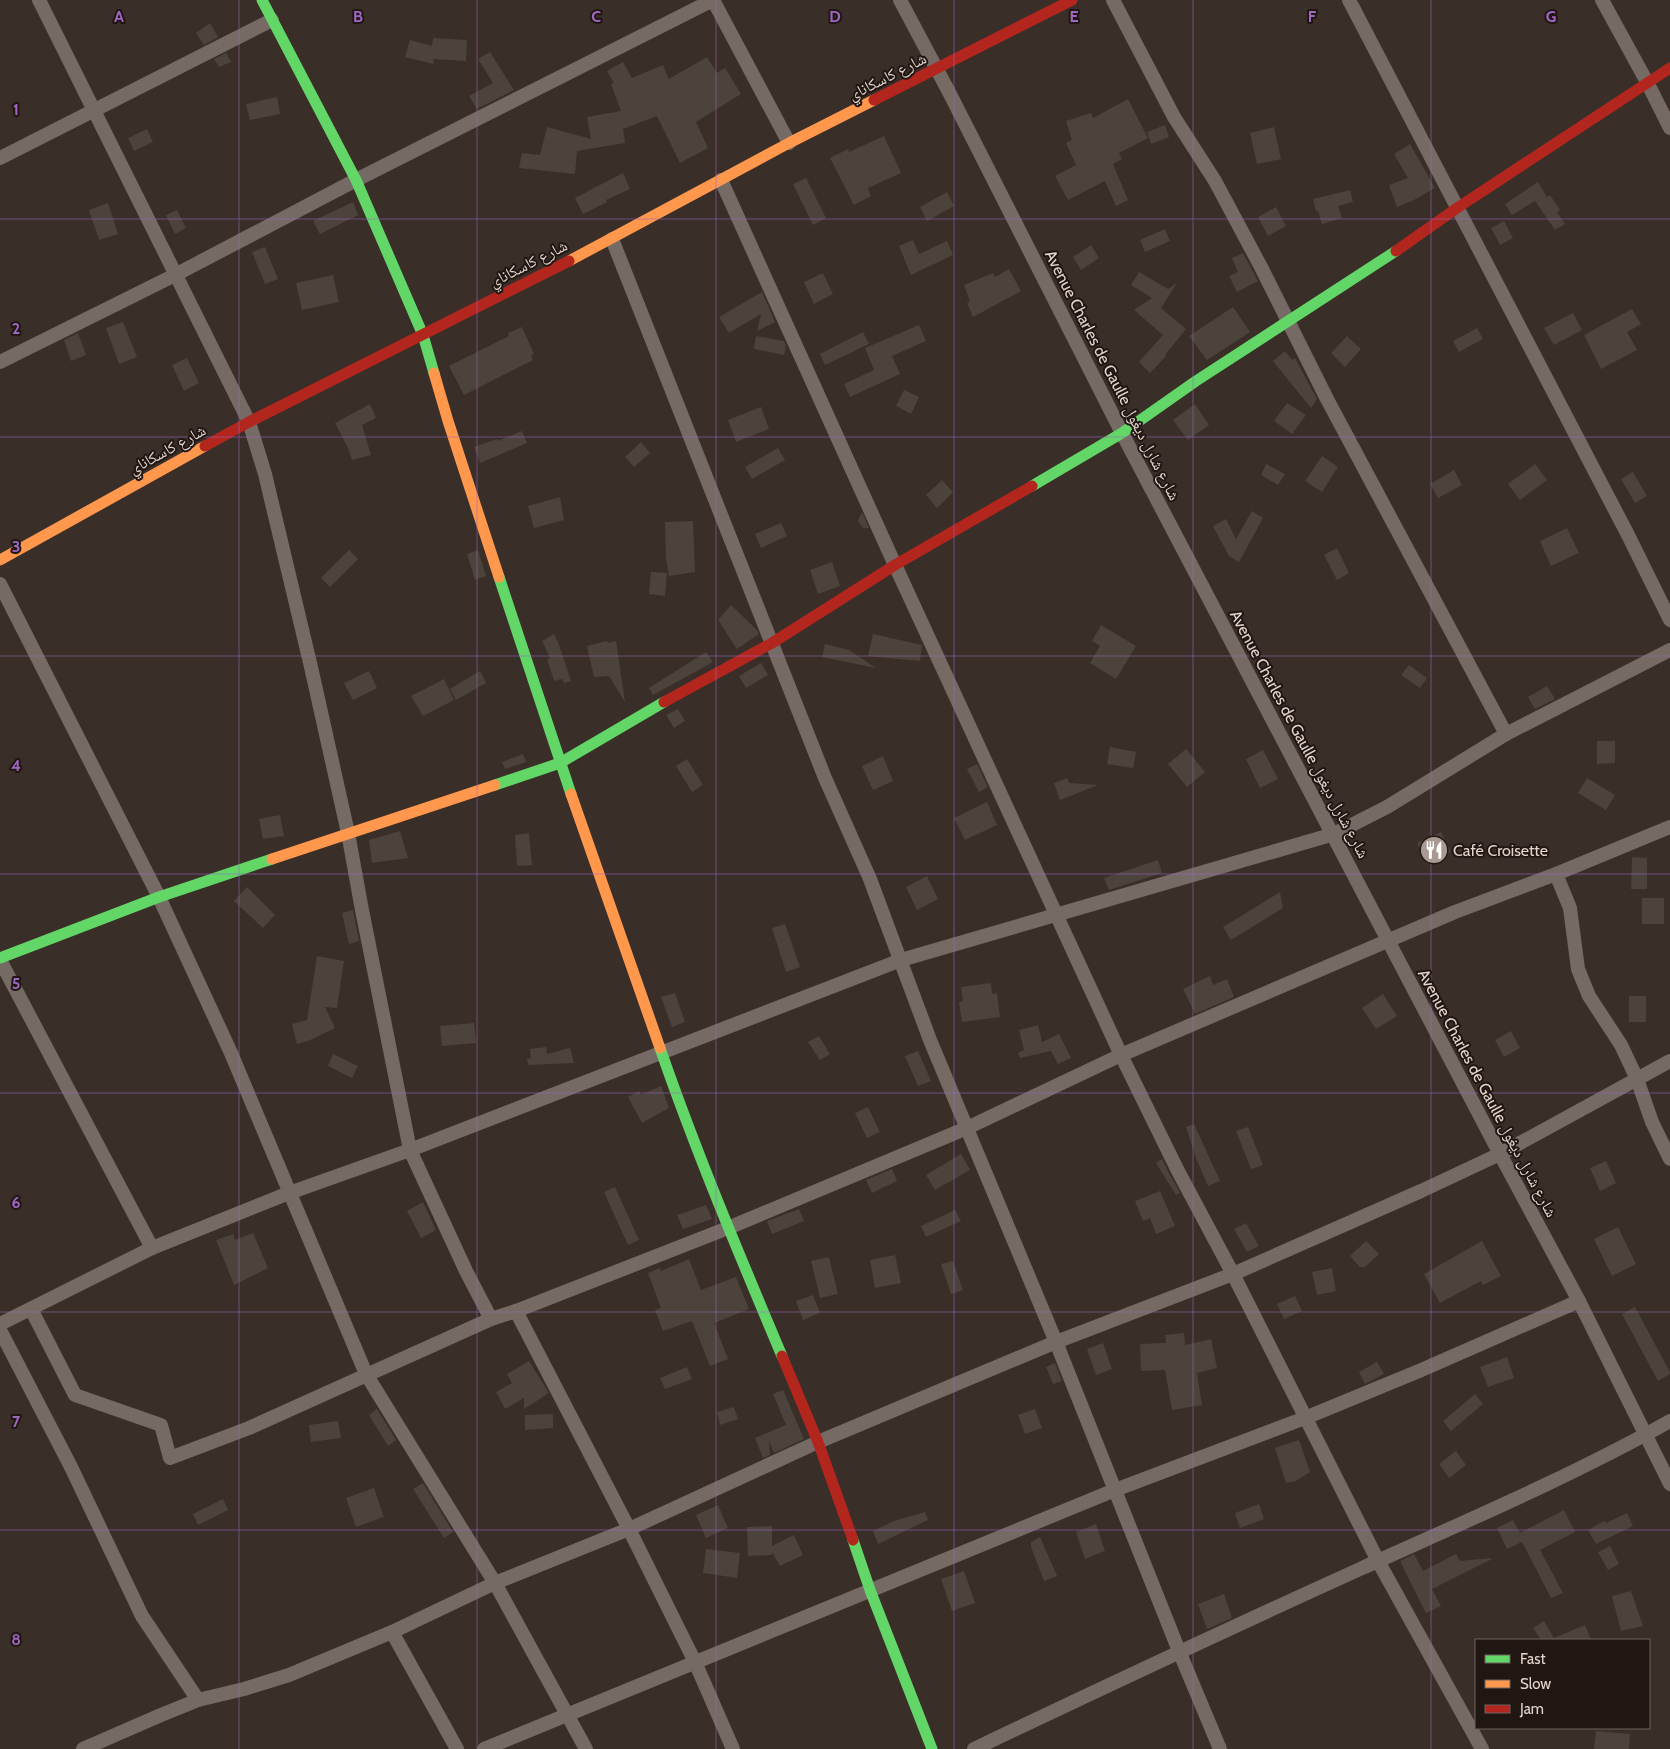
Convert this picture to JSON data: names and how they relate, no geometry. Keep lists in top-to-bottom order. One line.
{"streets":{"street":["شارع كاسكاناي","Avenue Charles de Gaulle شارع شارل ديغول"]},"crossings":[["شارع كاسكاناي","Avenue Charles de Gaulle شارع شارل ديغول"]],"places":{"restaurant":["Café Croisette"]},"legend":["Fast","Slow","Jam"],"grid":{"columns":["A","B","C","D","E","F","G"],"rows":["1","2","3","4","5","6","7","8"]}}
